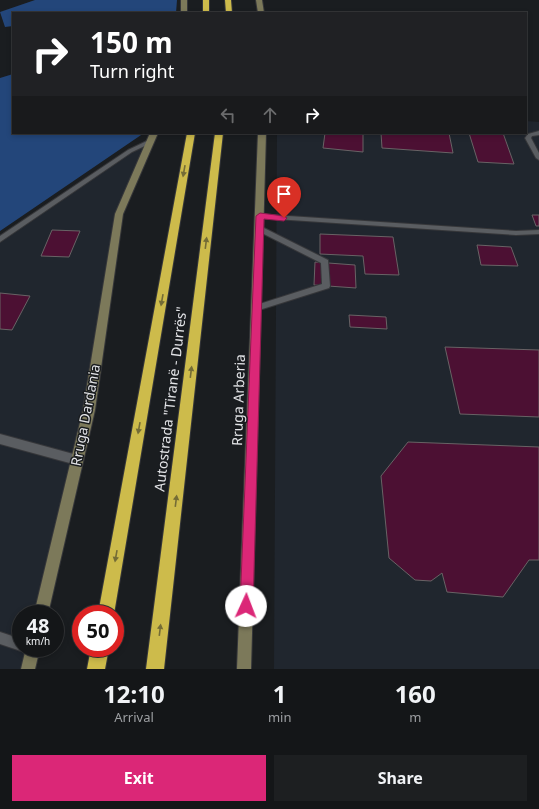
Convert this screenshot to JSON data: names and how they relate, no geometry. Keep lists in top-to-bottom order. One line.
{"streets":{"highway":["Autostrada \"Tiranë - Durrës\""],"main road":["Rruga Arberia","Rruga Dardania"]},"page":{"turn":["150 m","Turn right"],"speed":"48 km/h","limit":"50","eta":["12:10","Arrival","1","min","160","m"],"buttons":["Exit","Share"]}}
